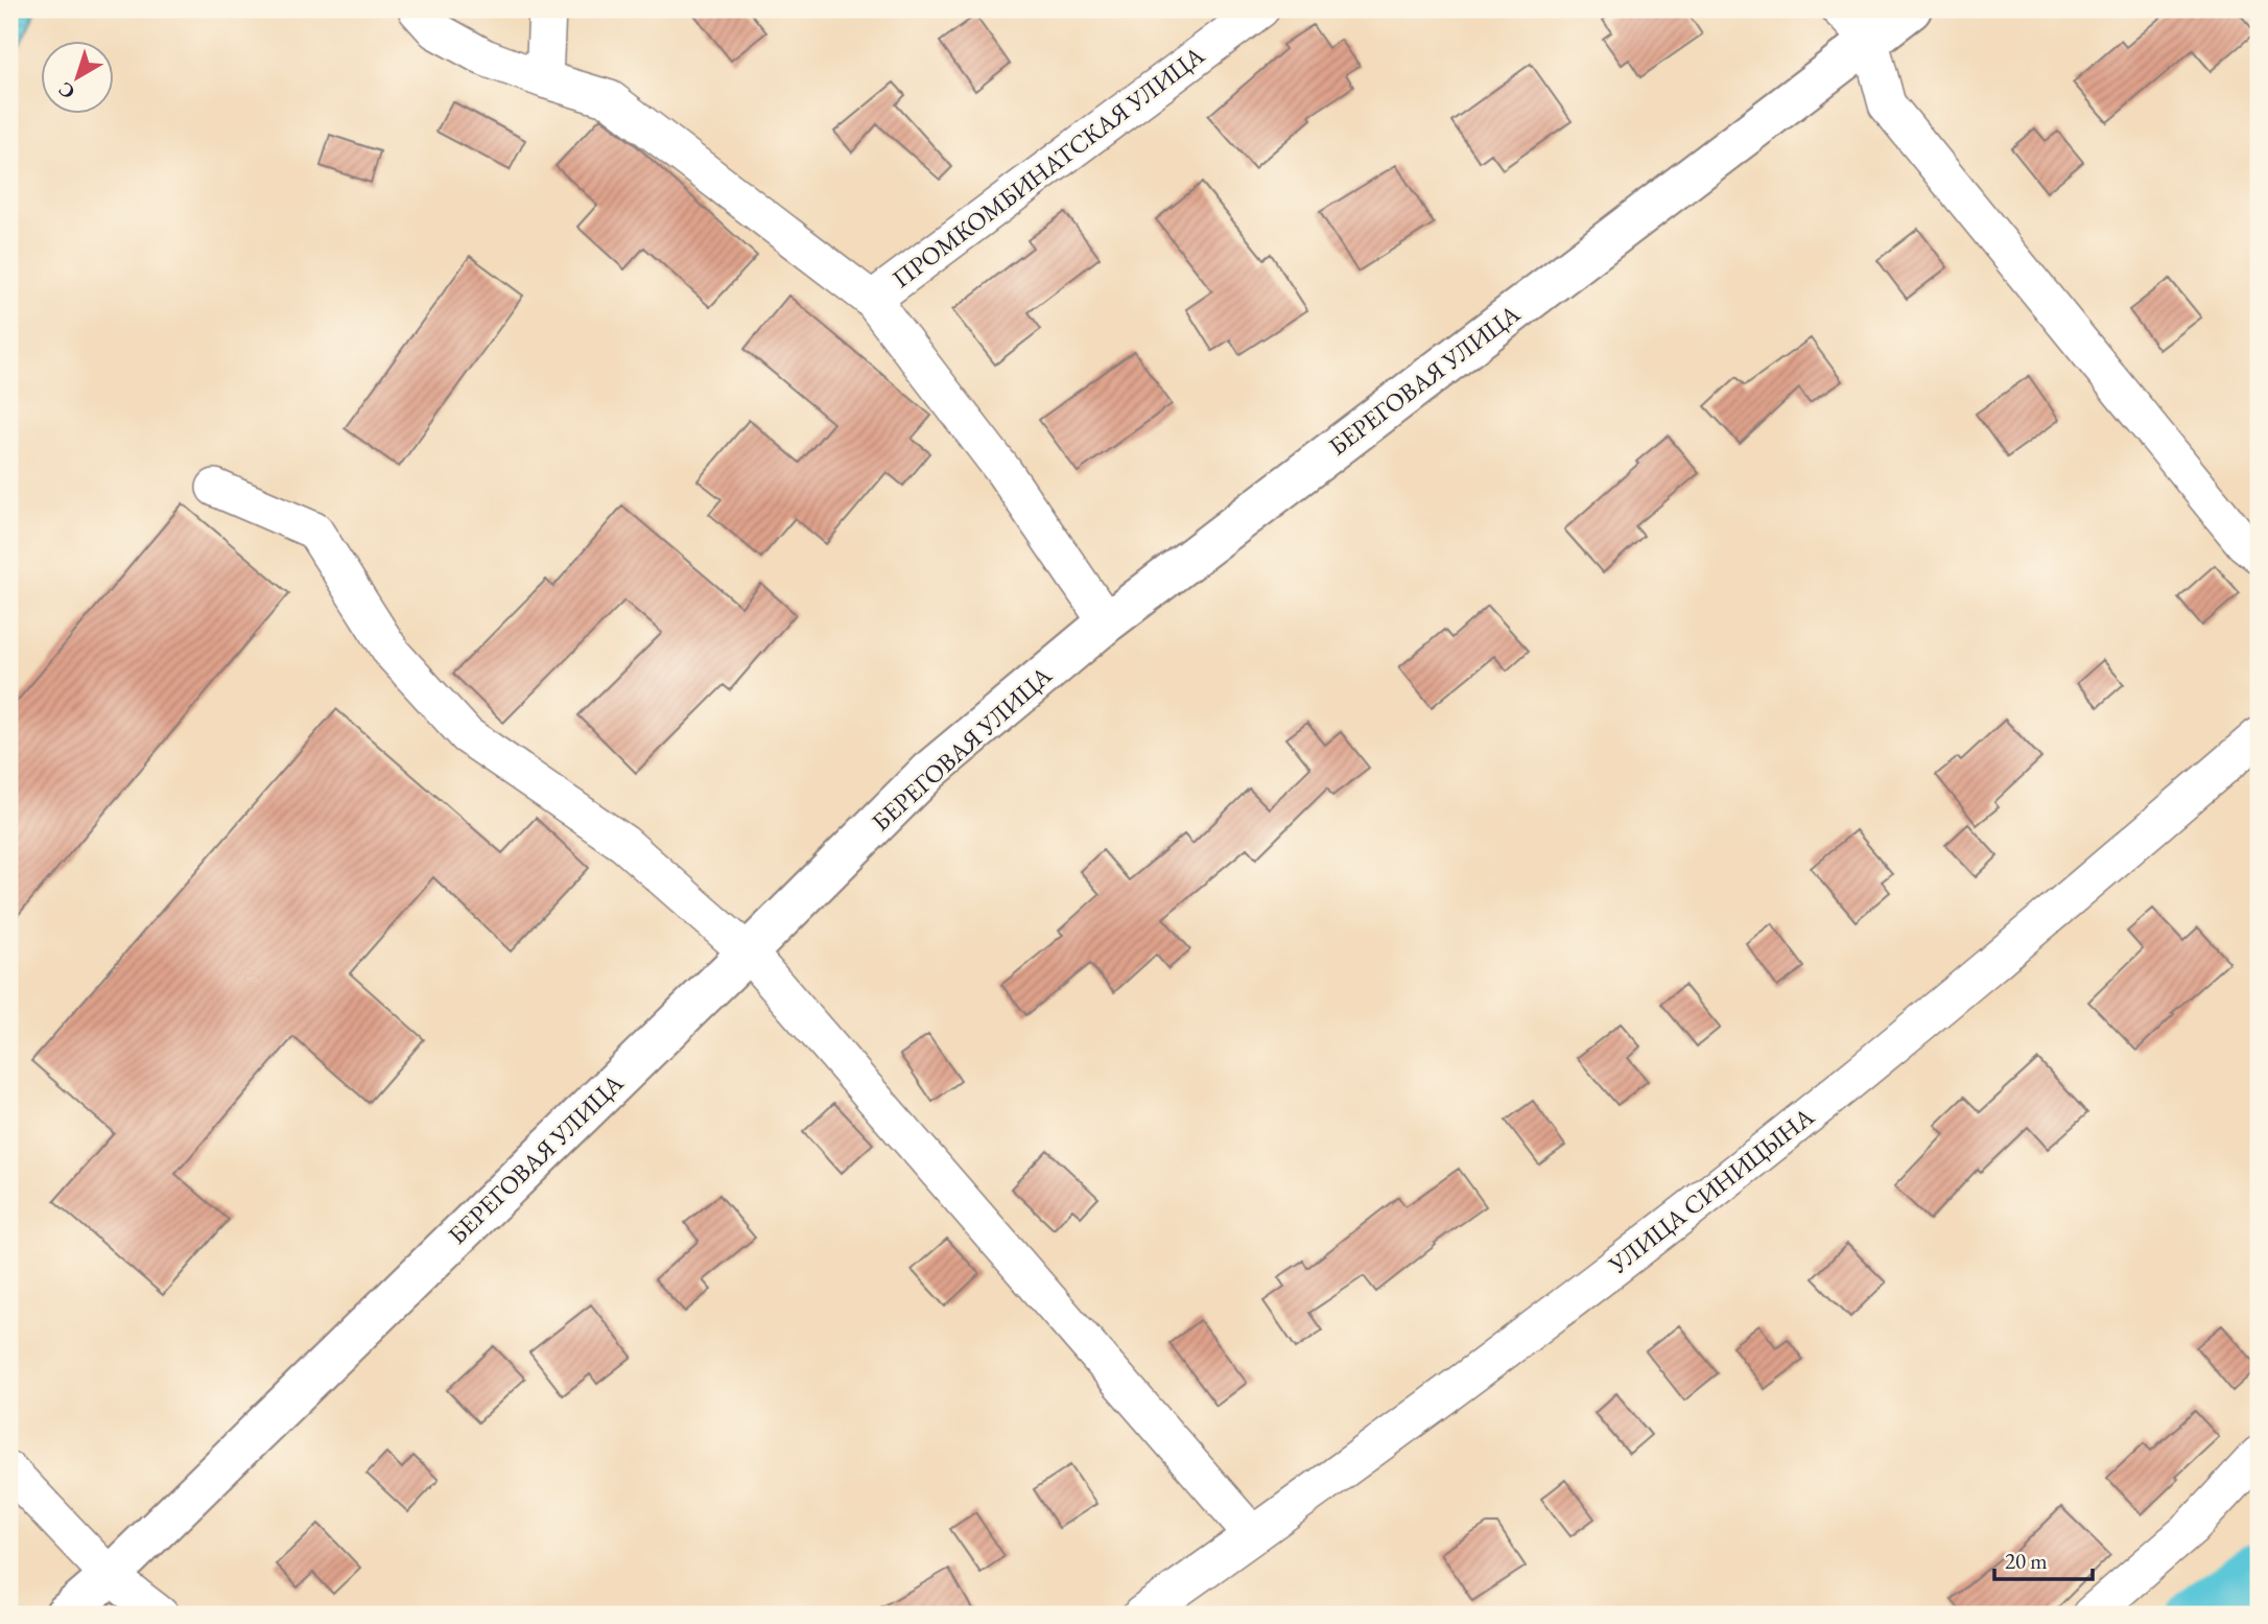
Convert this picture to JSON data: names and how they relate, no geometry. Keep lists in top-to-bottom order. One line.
{"streets":{"main road":["БЕРЕГОВАЯ УЛИЦА"],"street":["ПРОМКОМБИНАТСКАЯ УЛИЦА","УЛИЦА СИНИЦЫНА"]},"scale_bar":"20 m","north":"bottom left"}
